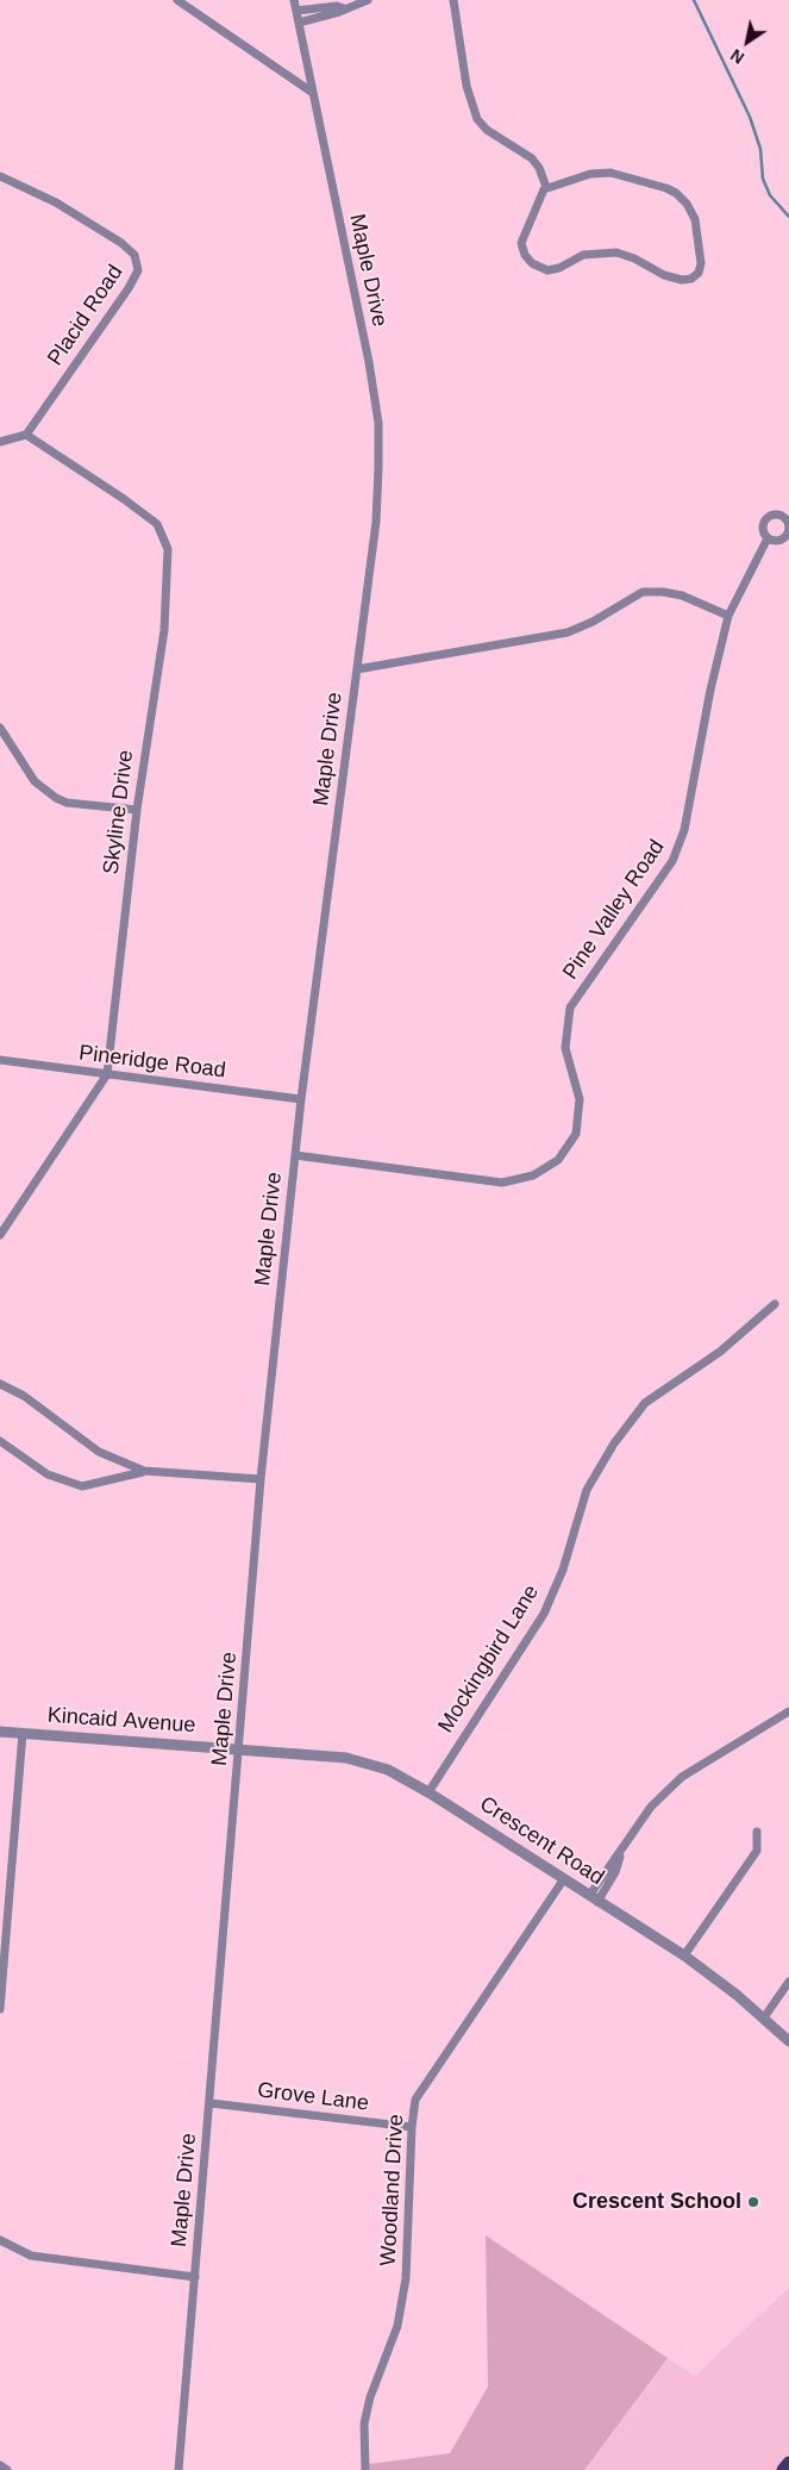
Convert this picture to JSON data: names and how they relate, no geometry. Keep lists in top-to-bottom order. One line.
{"streets":{"street":["Maple Drive","Placid Road","Skyline Drive","Pine Valley Road","Pineridge Road","Mockingbird Lane","Kincaid Avenue","Crescent Road","Grove Lane","Woodland Drive"]},"crossings":[["Maple Drive","Pine Valley Road"],["Maple Drive","Pineridge Road"],["Maple Drive","Kincaid Avenue"],["Maple Drive","Crescent Road"],["Maple Drive","Grove Lane"],["Placid Road","Skyline Drive"],["Skyline Drive","Pineridge Road"],["Mockingbird Lane","Crescent Road"],["Kincaid Avenue","Crescent Road"],["Crescent Road","Woodland Drive"],["Grove Lane","Woodland Drive"]],"places":["Crescent School"],"north":"bottom left"}
